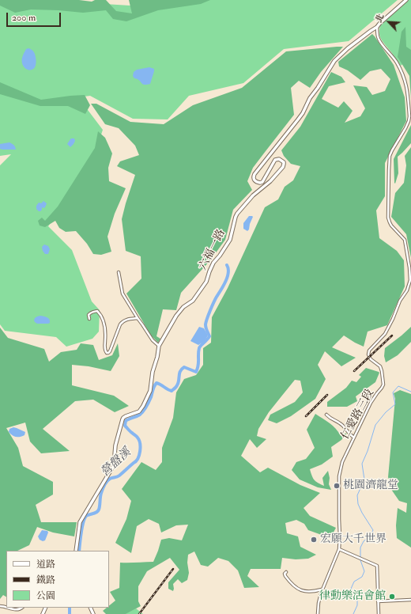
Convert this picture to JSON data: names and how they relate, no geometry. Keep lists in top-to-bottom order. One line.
{"streets":{"street":["六福一路","仁愛路三段"]},"crossings":[["六福一路","仁愛路三段"]],"water":["營盤溪"],"places":["桃園濟龍堂","宏願大千世界","律動樂活會館"],"legend":["道路","鐵路","公園"],"scale_bar":"200 m","north":"top left"}
